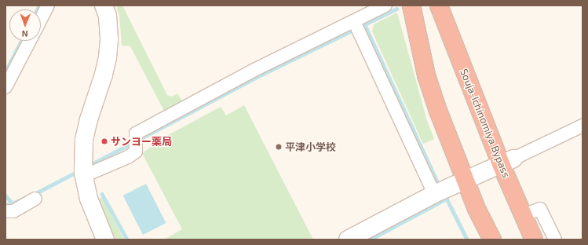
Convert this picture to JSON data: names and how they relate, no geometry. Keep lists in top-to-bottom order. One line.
{"streets":{"highway":["Souja-Ichinomiya Bypass"]},"places":["サンヨー薬局","平津小学校"],"north":"bottom"}
